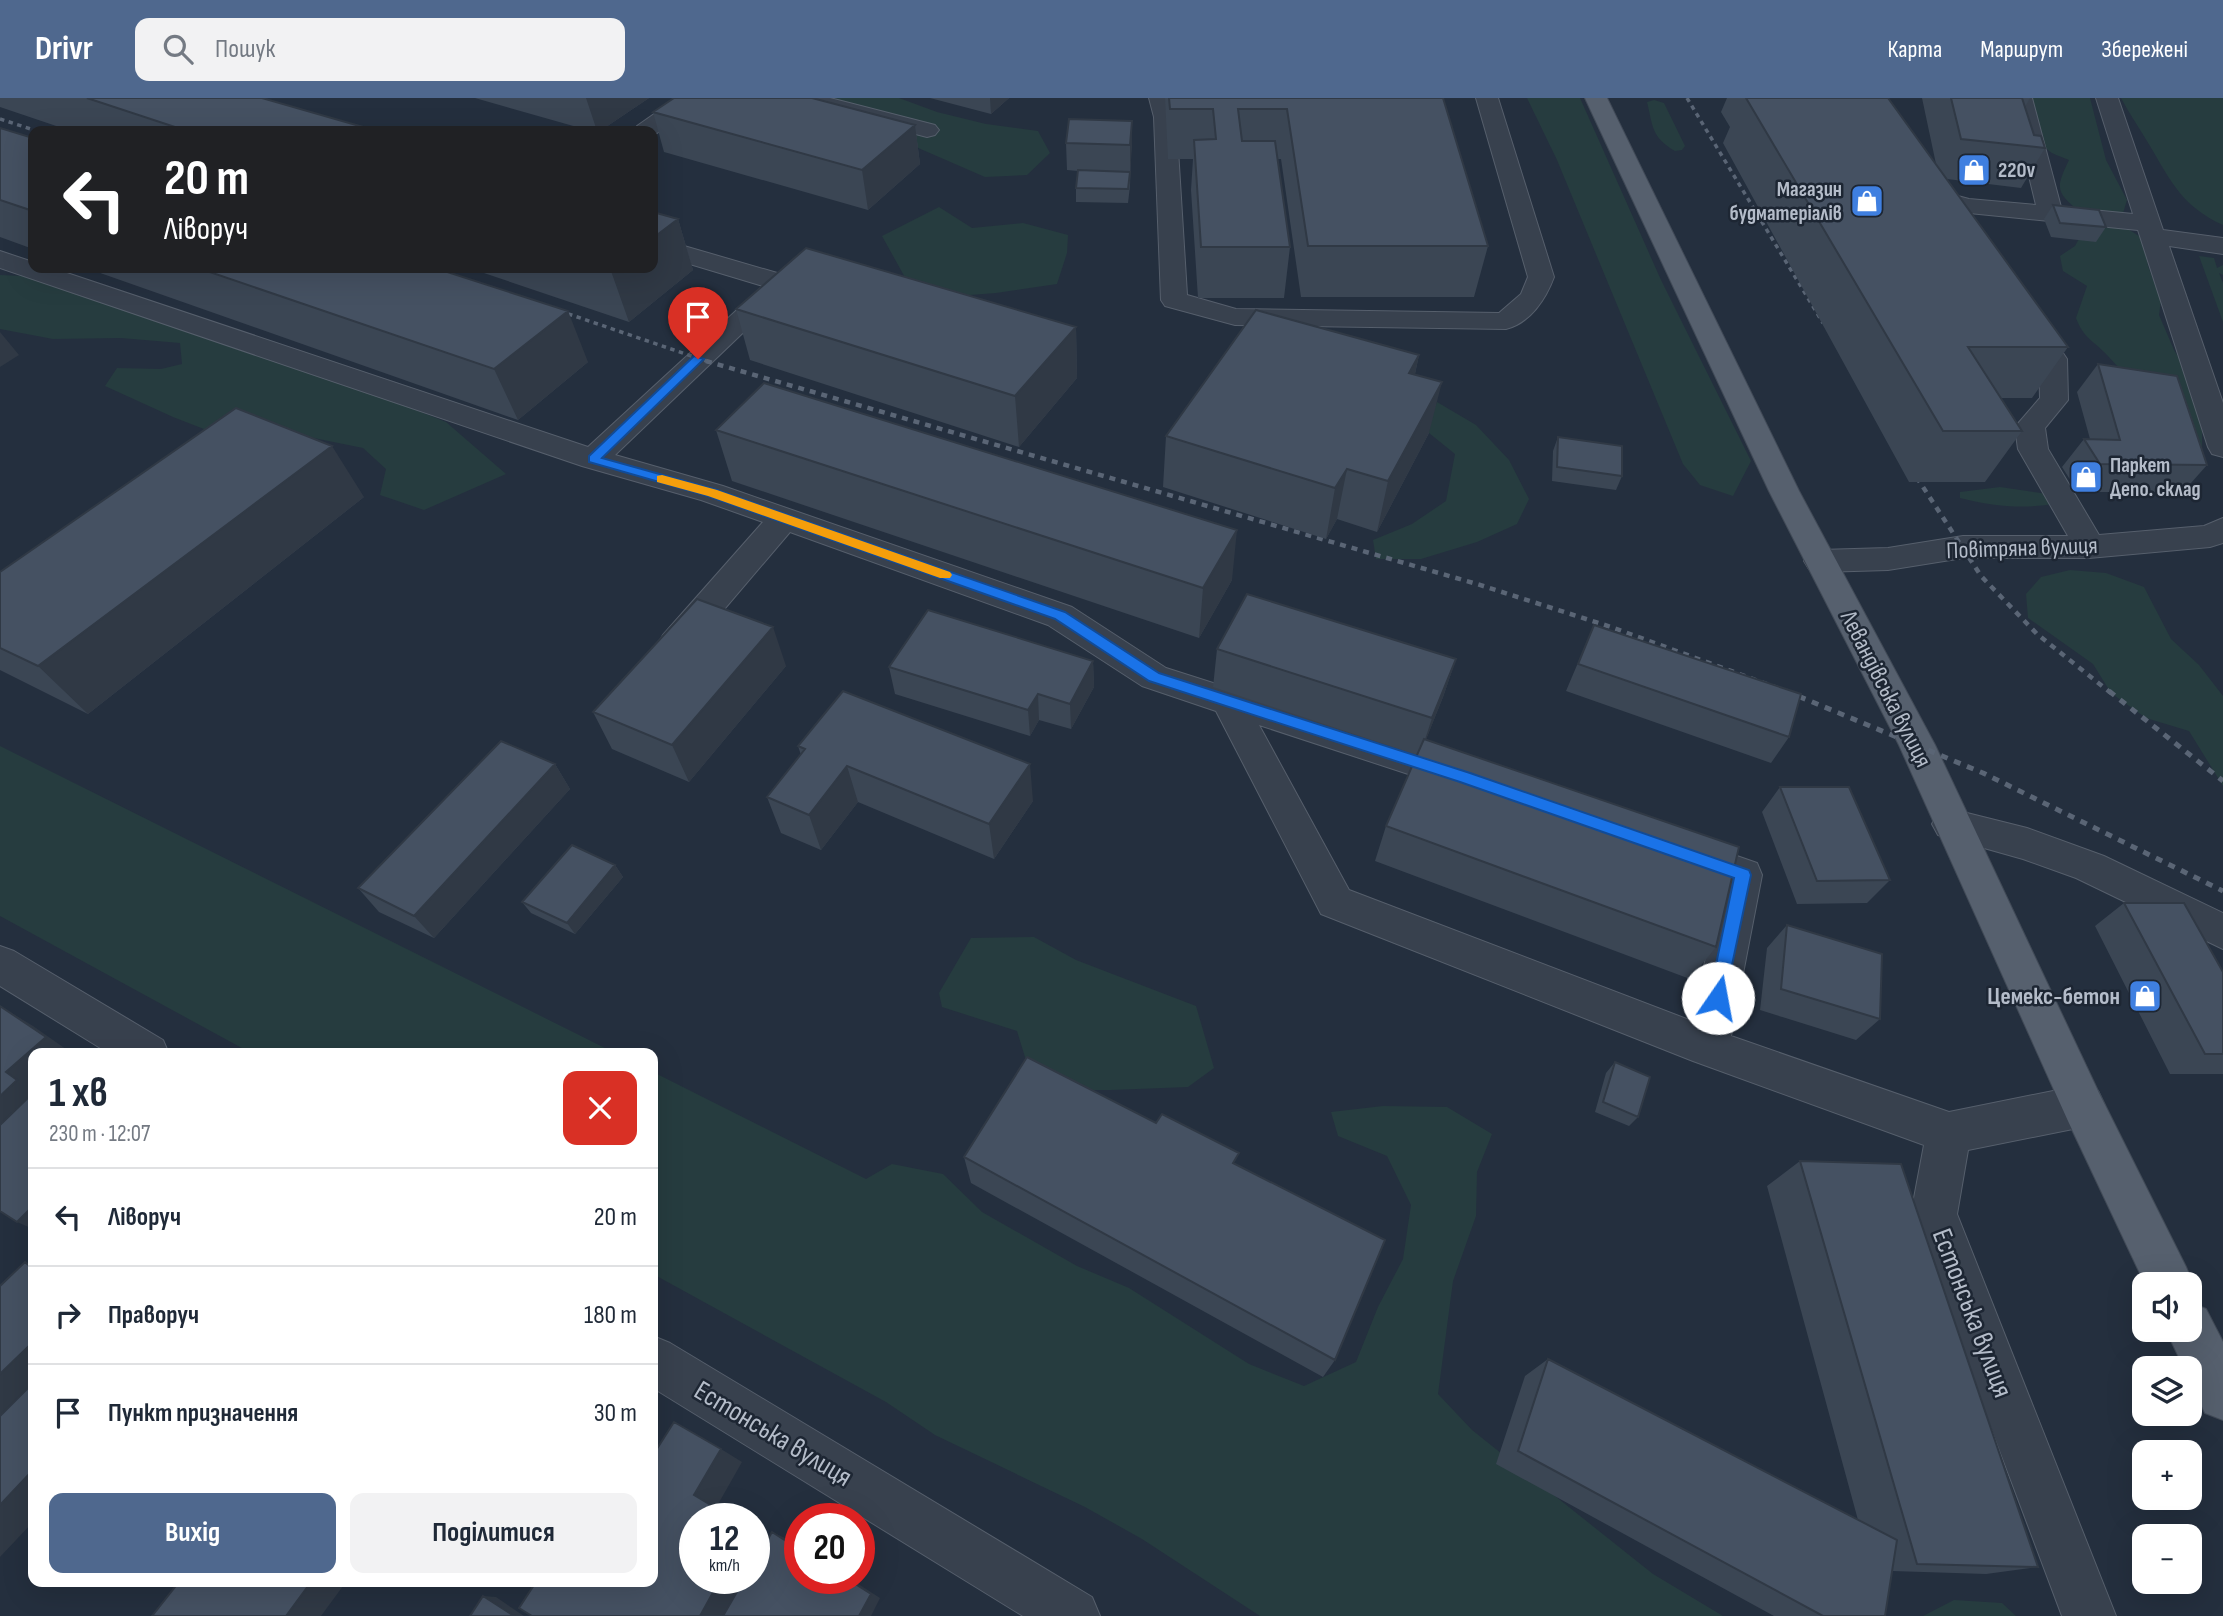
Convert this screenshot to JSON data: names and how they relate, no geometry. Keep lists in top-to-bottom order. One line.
{"streets":{"main road":["Левандівська вулиця"],"street":["Повітряна вулиця","Естонська вулиця"]},"crossings":[["Повітряна вулиця","Левандівська вулиця"]],"places":{"shop":["220v","Магазин будматеріалів","Паркет Депо. склад","Цемекс-бетон"]},"page":{"header":"Drivr","search":"Пошук","nav":["Карта","Маршрут","Збережені"],"turn":["20 m","Ліворуч"],"heading":["1 хв","230 m · 12:07"],"list":[{"name":"Ліворуч","value":"20 m"},{"name":"Праворуч","value":"180 m"},{"name":"Пункт призначення","value":"30 m"}],"map_buttons":["+","−"],"buttons":["Вихід","Поділитися"],"speed":"12 km/h","limit":"20"}}
